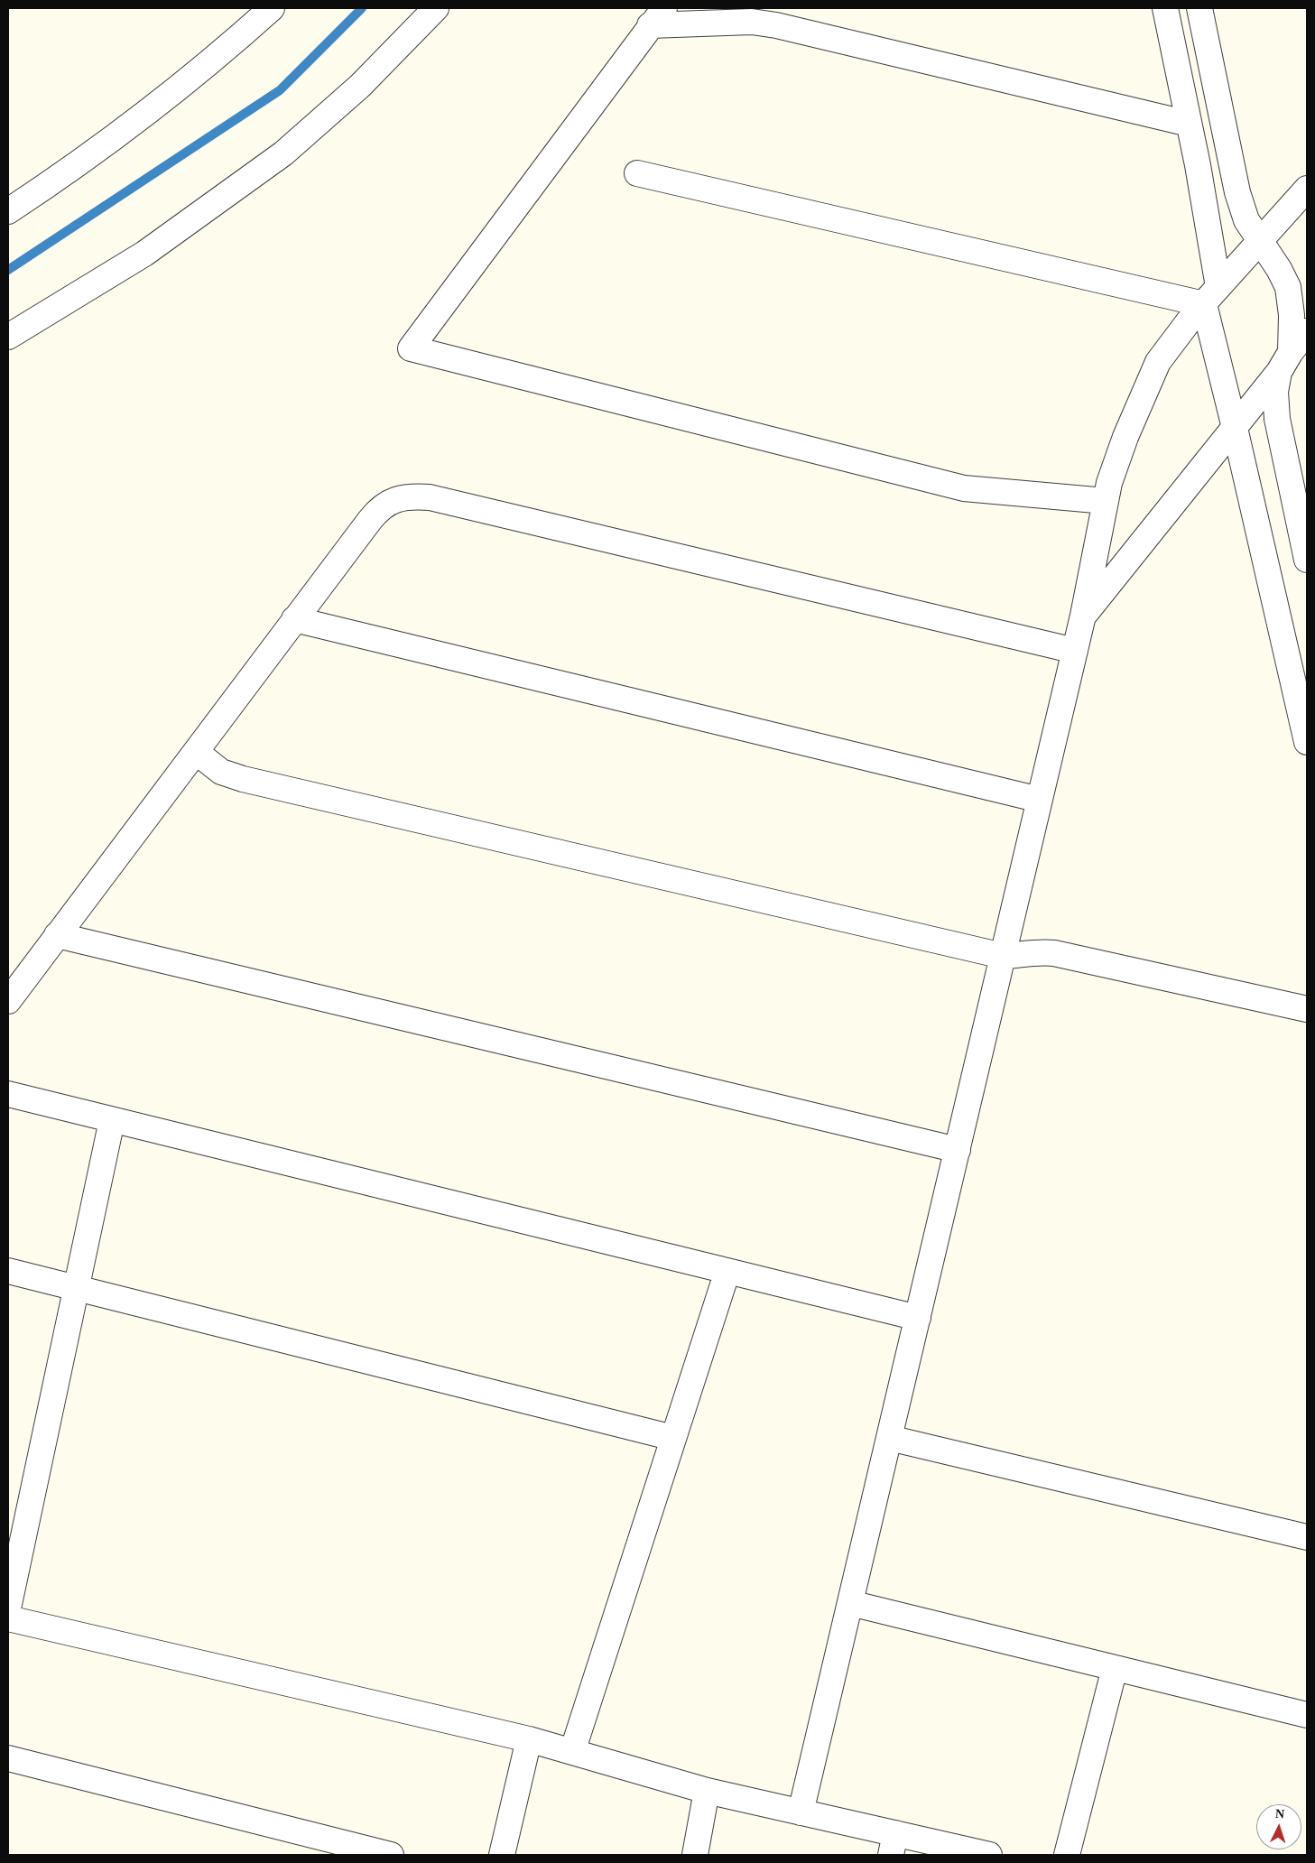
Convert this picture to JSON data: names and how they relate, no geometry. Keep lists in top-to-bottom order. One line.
{"north":"top"}
